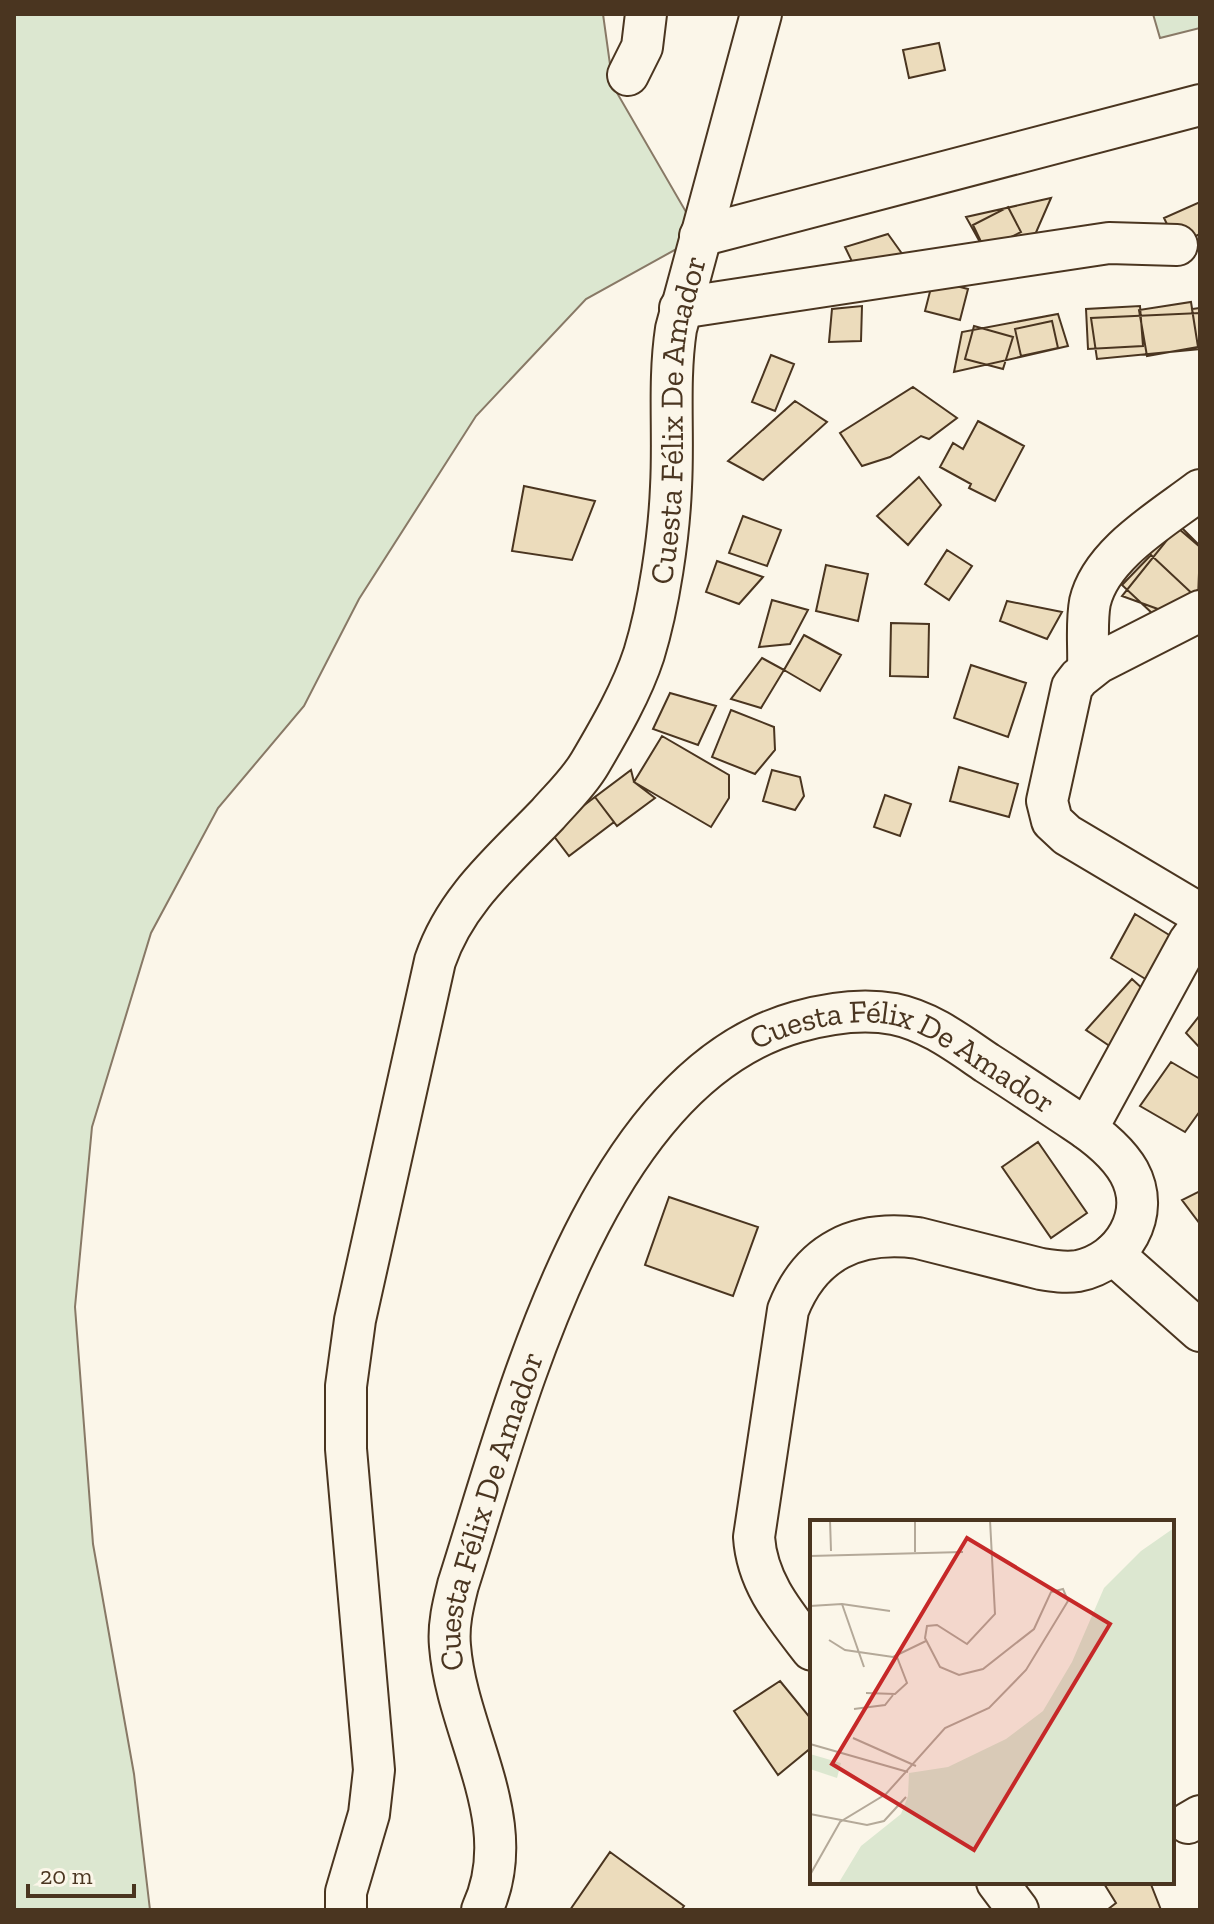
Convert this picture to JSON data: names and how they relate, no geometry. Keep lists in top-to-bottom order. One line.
{"streets":{"street":["Cuesta Félix De Amador"]},"scale_bar":"20 m"}
